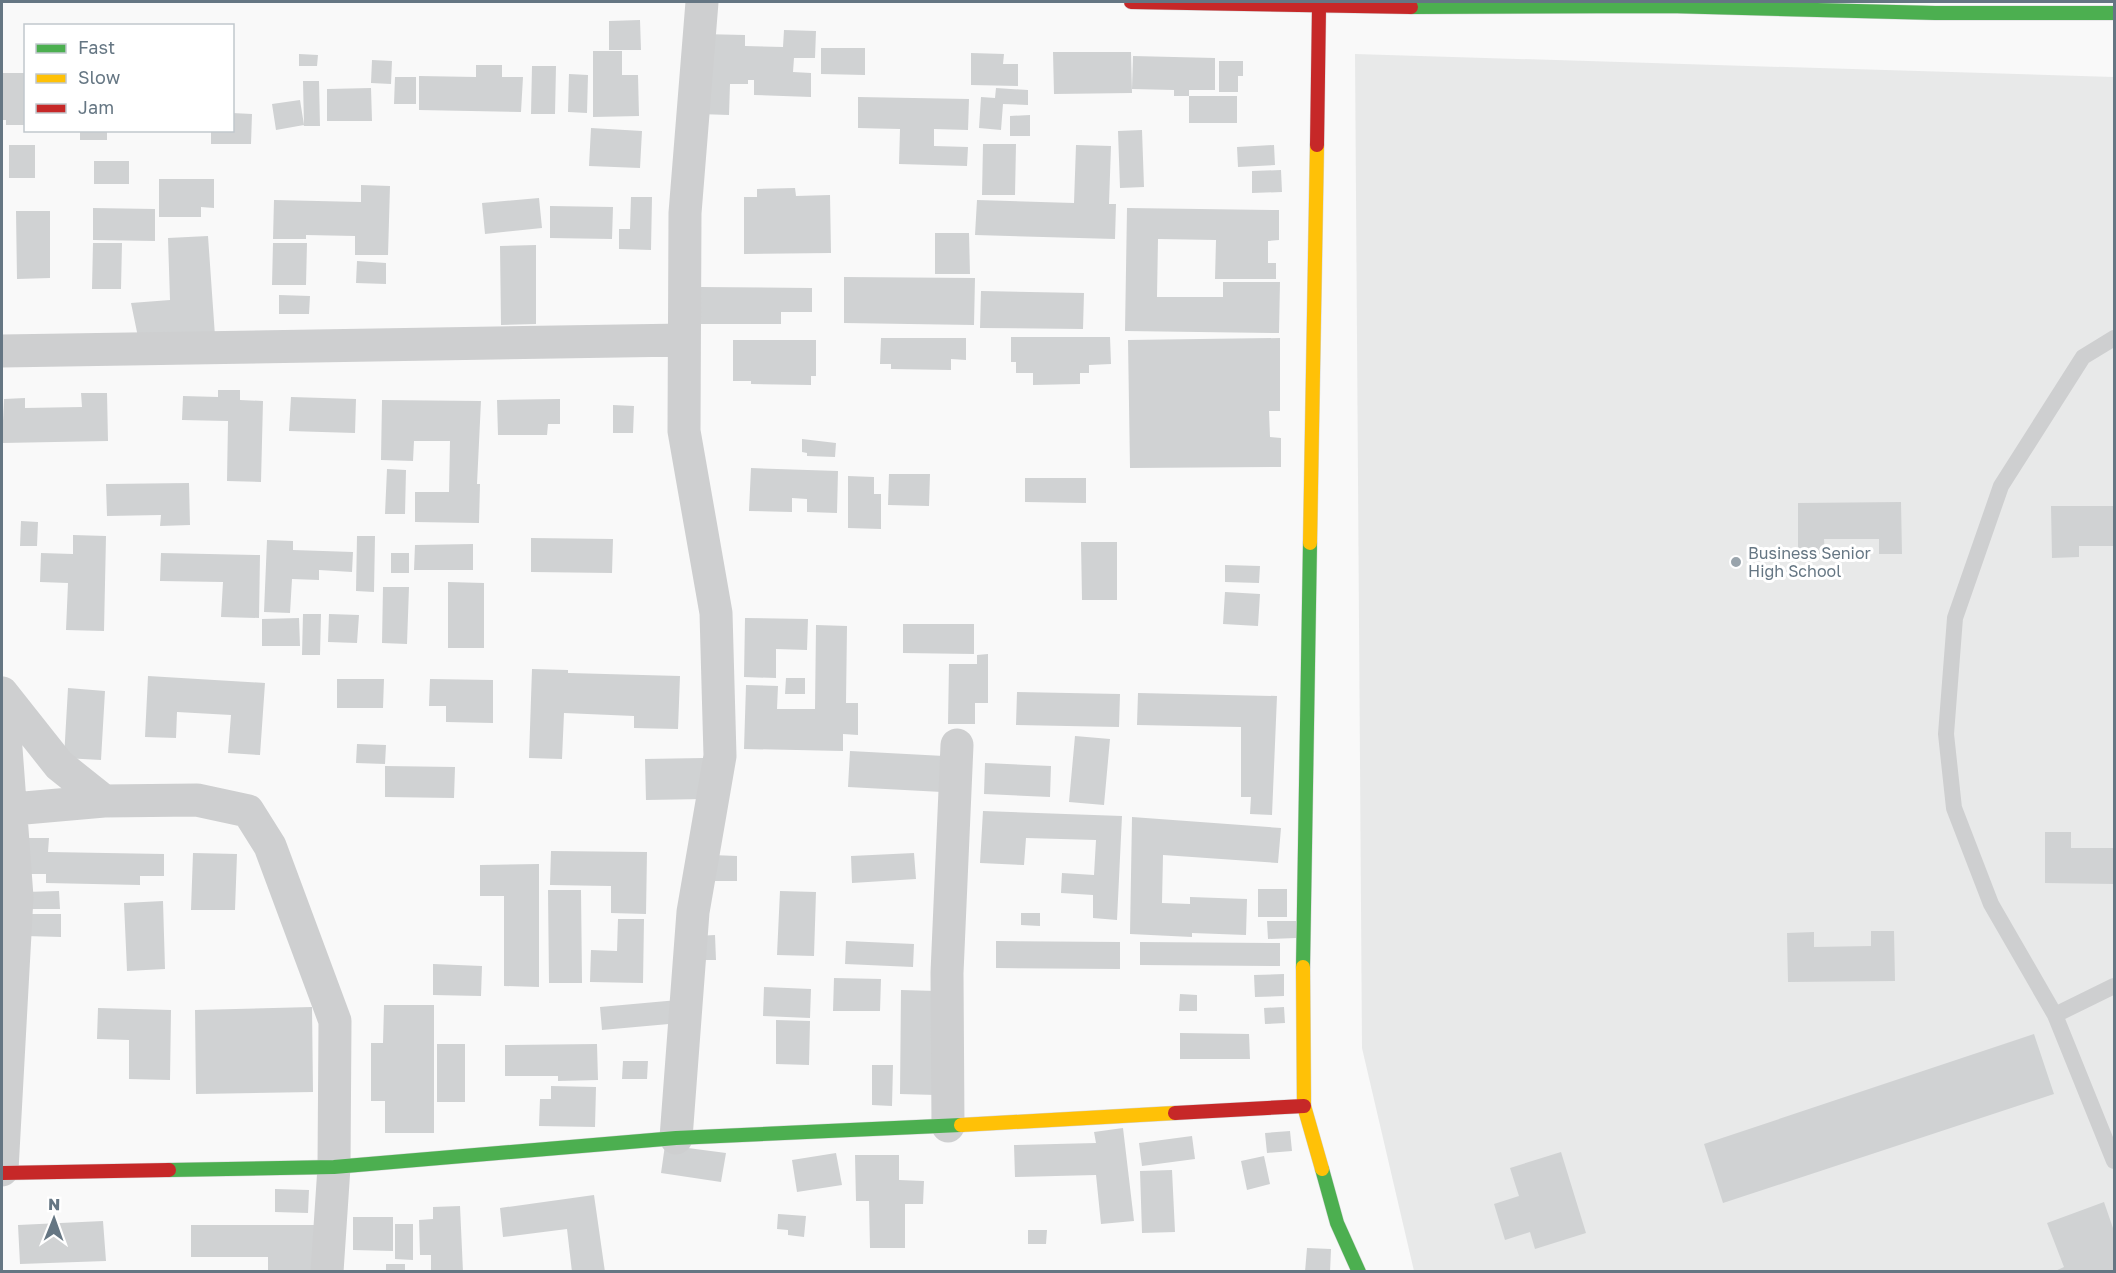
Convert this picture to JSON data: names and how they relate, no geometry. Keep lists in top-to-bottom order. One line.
{"places":["Business Senior High School"],"legend":["Fast","Slow","Jam"],"north":"top"}
